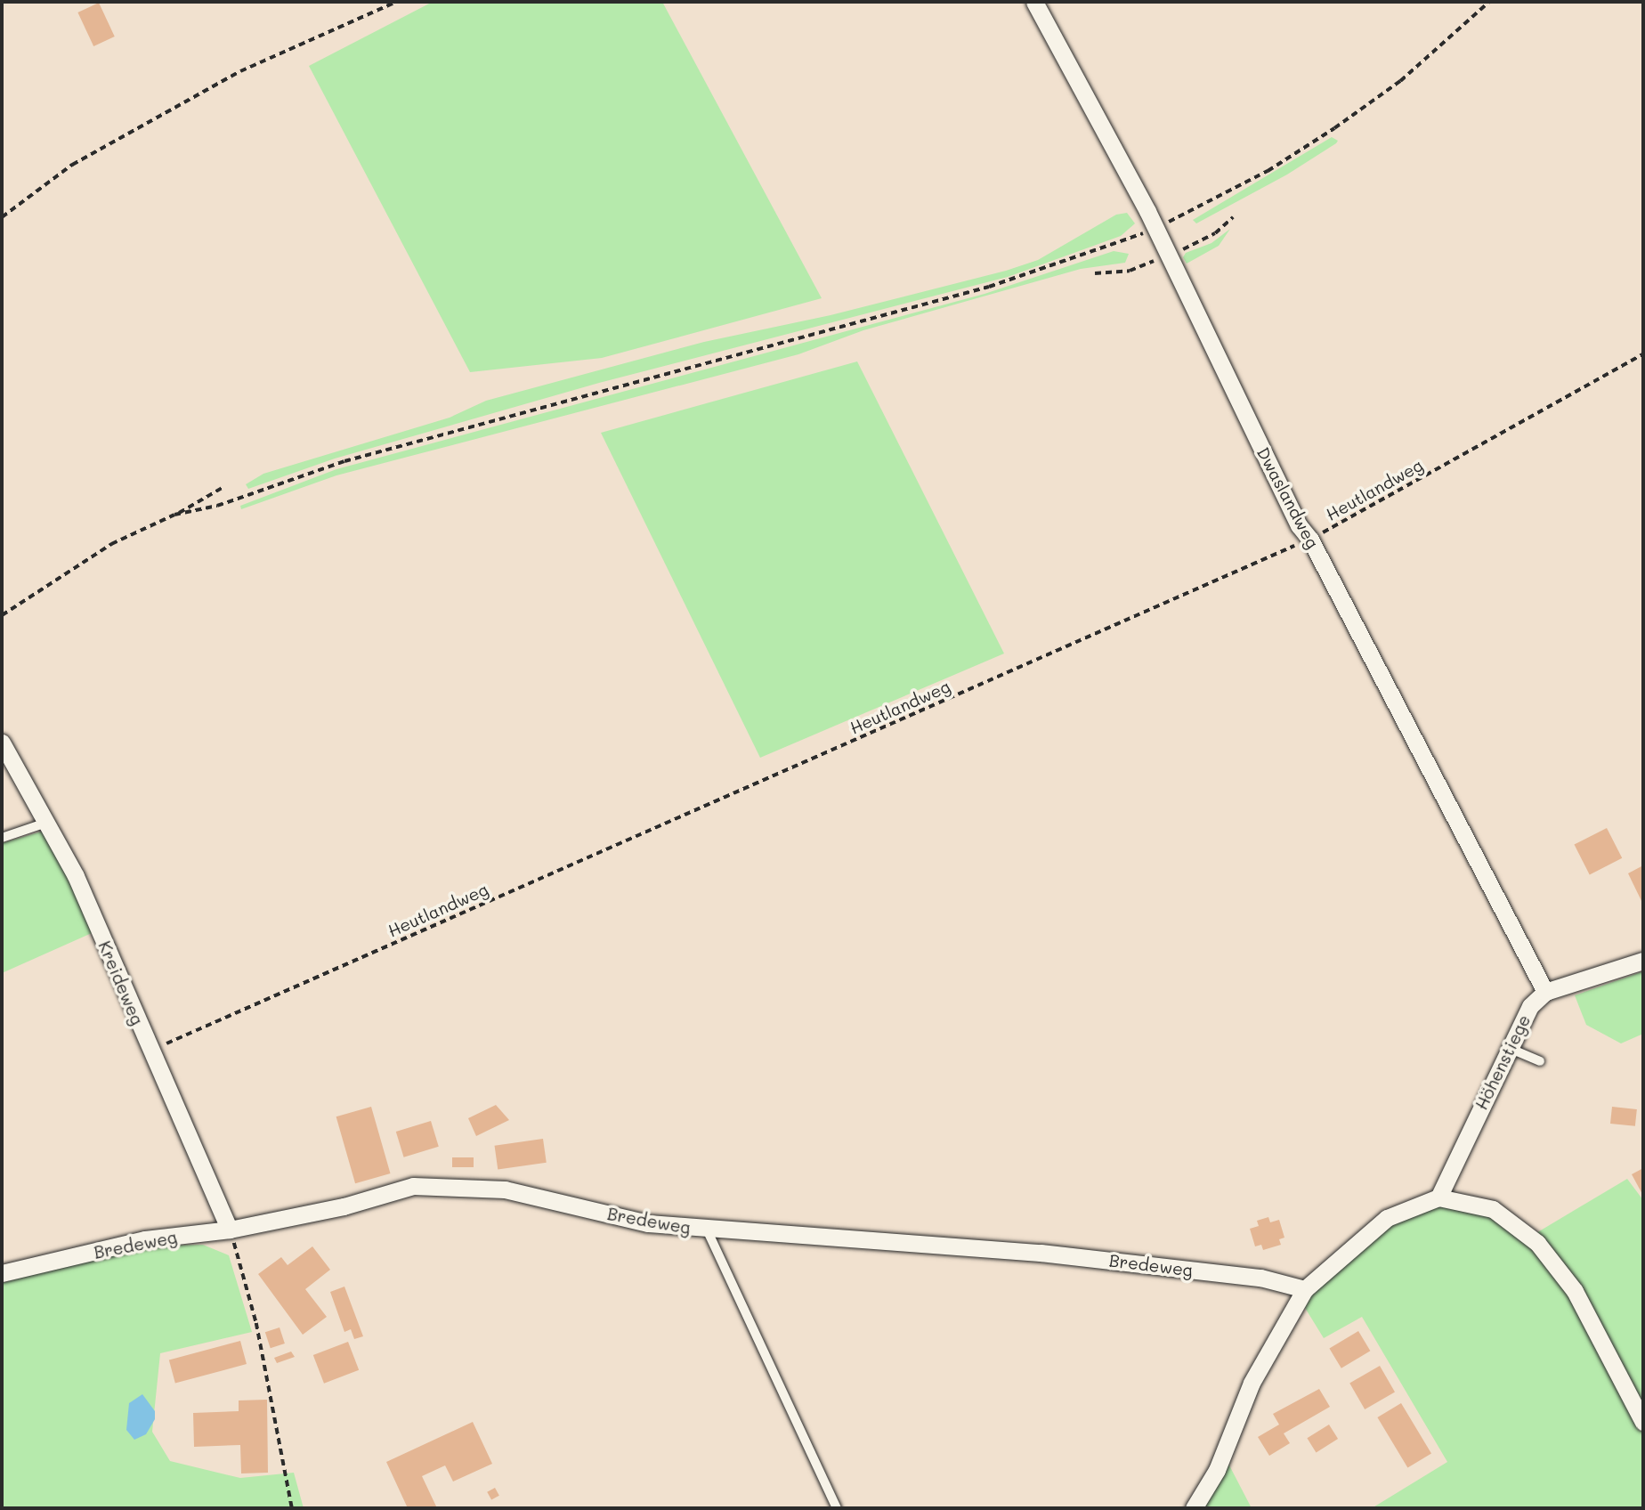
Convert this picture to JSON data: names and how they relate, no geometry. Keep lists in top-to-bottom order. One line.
{"streets":{"street":["Dwaslandweg","Kreideweg","Höhenstiege","Bredeweg"],"path":["Heutlandweg"]},"crossings":[["Heutlandweg","Dwaslandweg"],["Heutlandweg","Kreideweg"],["Dwaslandweg","Höhenstiege"],["Kreideweg","Bredeweg"]]}
